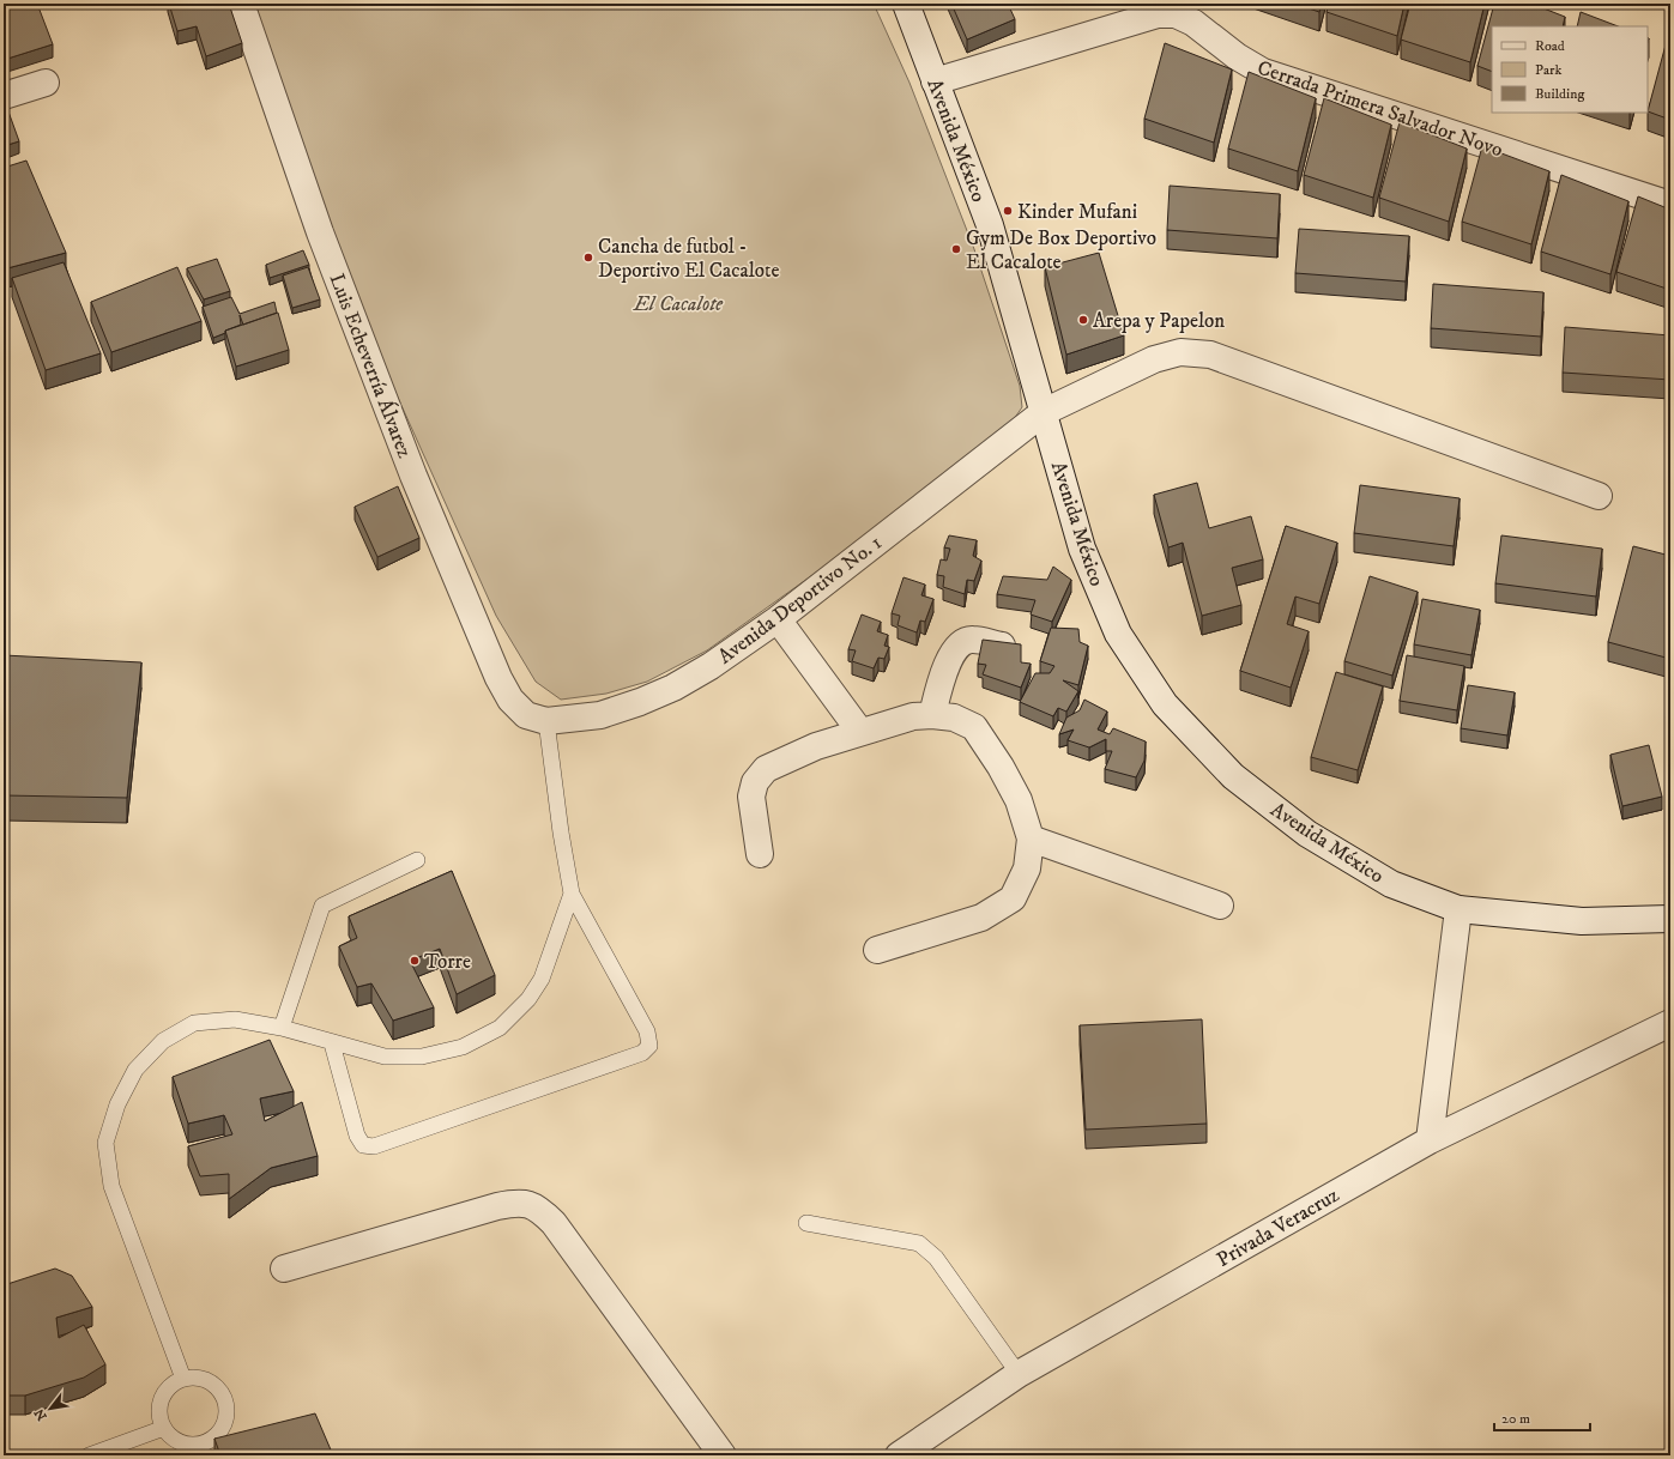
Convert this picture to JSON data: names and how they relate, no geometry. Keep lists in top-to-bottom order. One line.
{"streets":{"street":["Cerrada Primera Salvador Novo","Avenida México","Luis Echeverría Álvarez","Avenida Deportivo No. 1","Privada Veracruz"]},"crossings":[["Cerrada Primera Salvador Novo","Avenida México"],["Avenida México","Avenida Deportivo No. 1"],["Luis Echeverría Álvarez","Avenida Deportivo No. 1"]],"parks":["El Cacalote"],"places":["Kinder Mufani","Gym De Box Deportivo El Cacalote","Cancha de futbol - Deportivo El Cacalote","Arepa y Papelon","Torre"],"legend":["Road","Park","Building"],"scale_bar":"20 m","north":"bottom left"}
